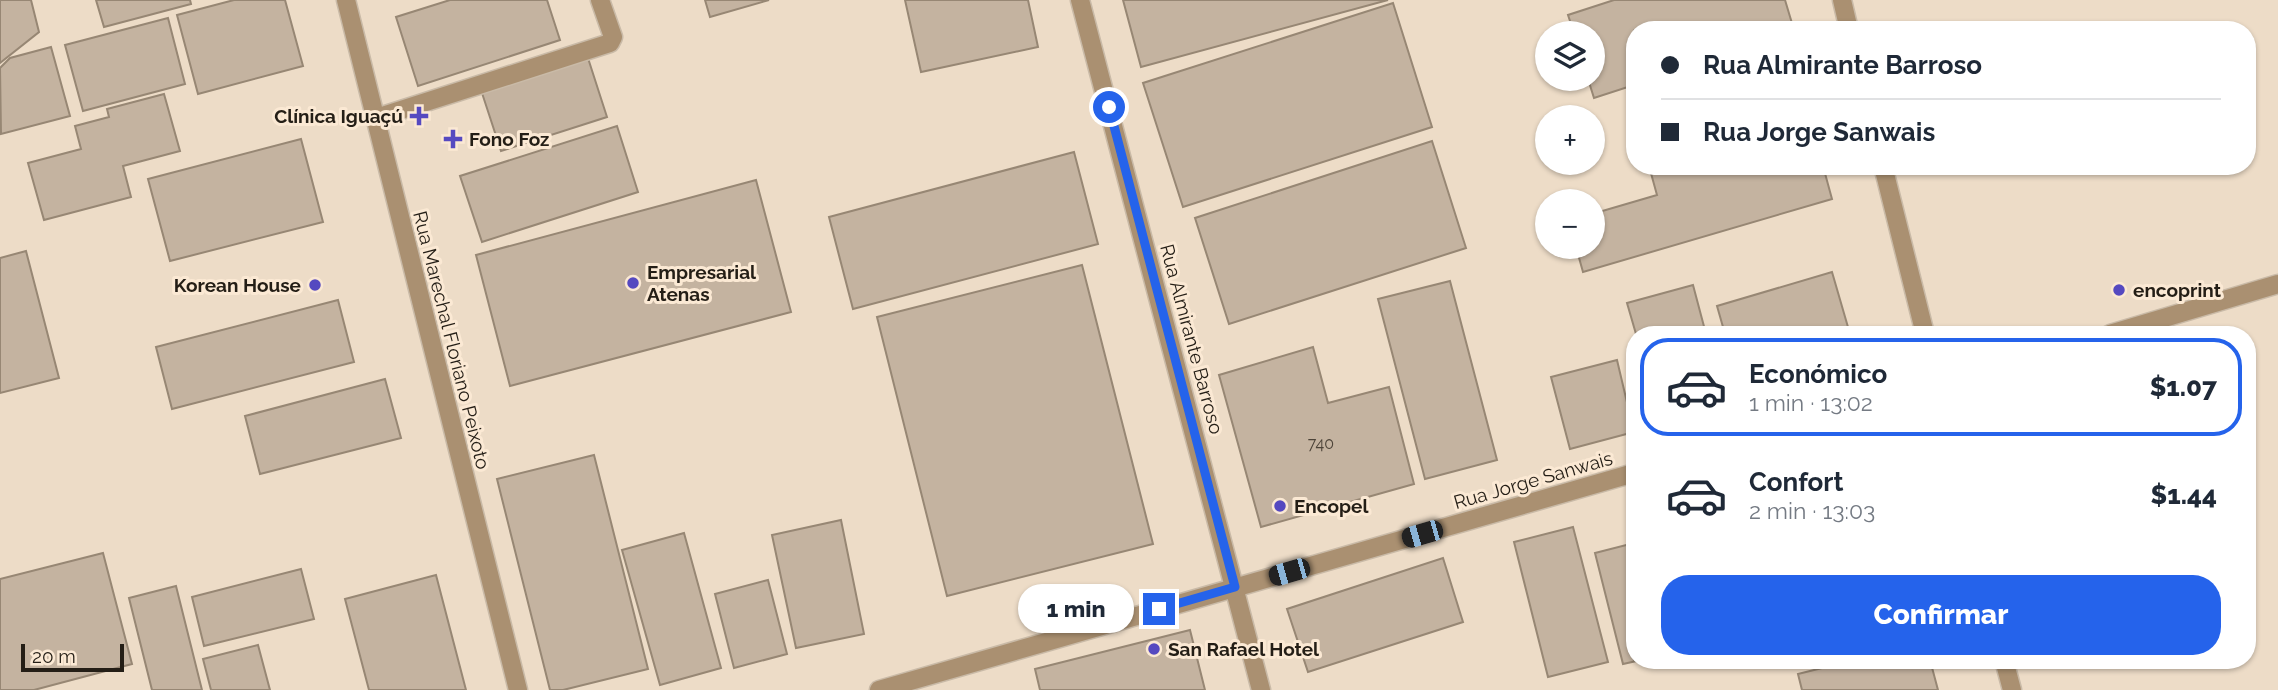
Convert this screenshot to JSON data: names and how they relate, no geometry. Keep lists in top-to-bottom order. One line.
{"streets":{"street":["Rua Almirante Barroso","Rua Marechal Floriano Peixoto","Rua Jorge Sanwais"]},"crossings":[["Rua Almirante Barroso","Rua Jorge Sanwais"]],"places":{"health":["Clínica Iguaçú","Fono Foz"],"other":["Empresarial Atenas","Korean House","encoprint","Encopel","San Rafael Hotel"]},"house_numbers":["740"],"scale_bar":"20 m","page":{"map_buttons":["+","−"],"banner":["Rua Almirante Barroso","Rua Jorge Sanwais"],"list":[{"name":"Económico","note":"1 min · 13:02","value":"$1.07"},{"name":"Confort","note":"2 min · 13:03","value":"$1.44"}],"buttons":"Confirmar","bubble":"1 min","scale":"20 m"}}
